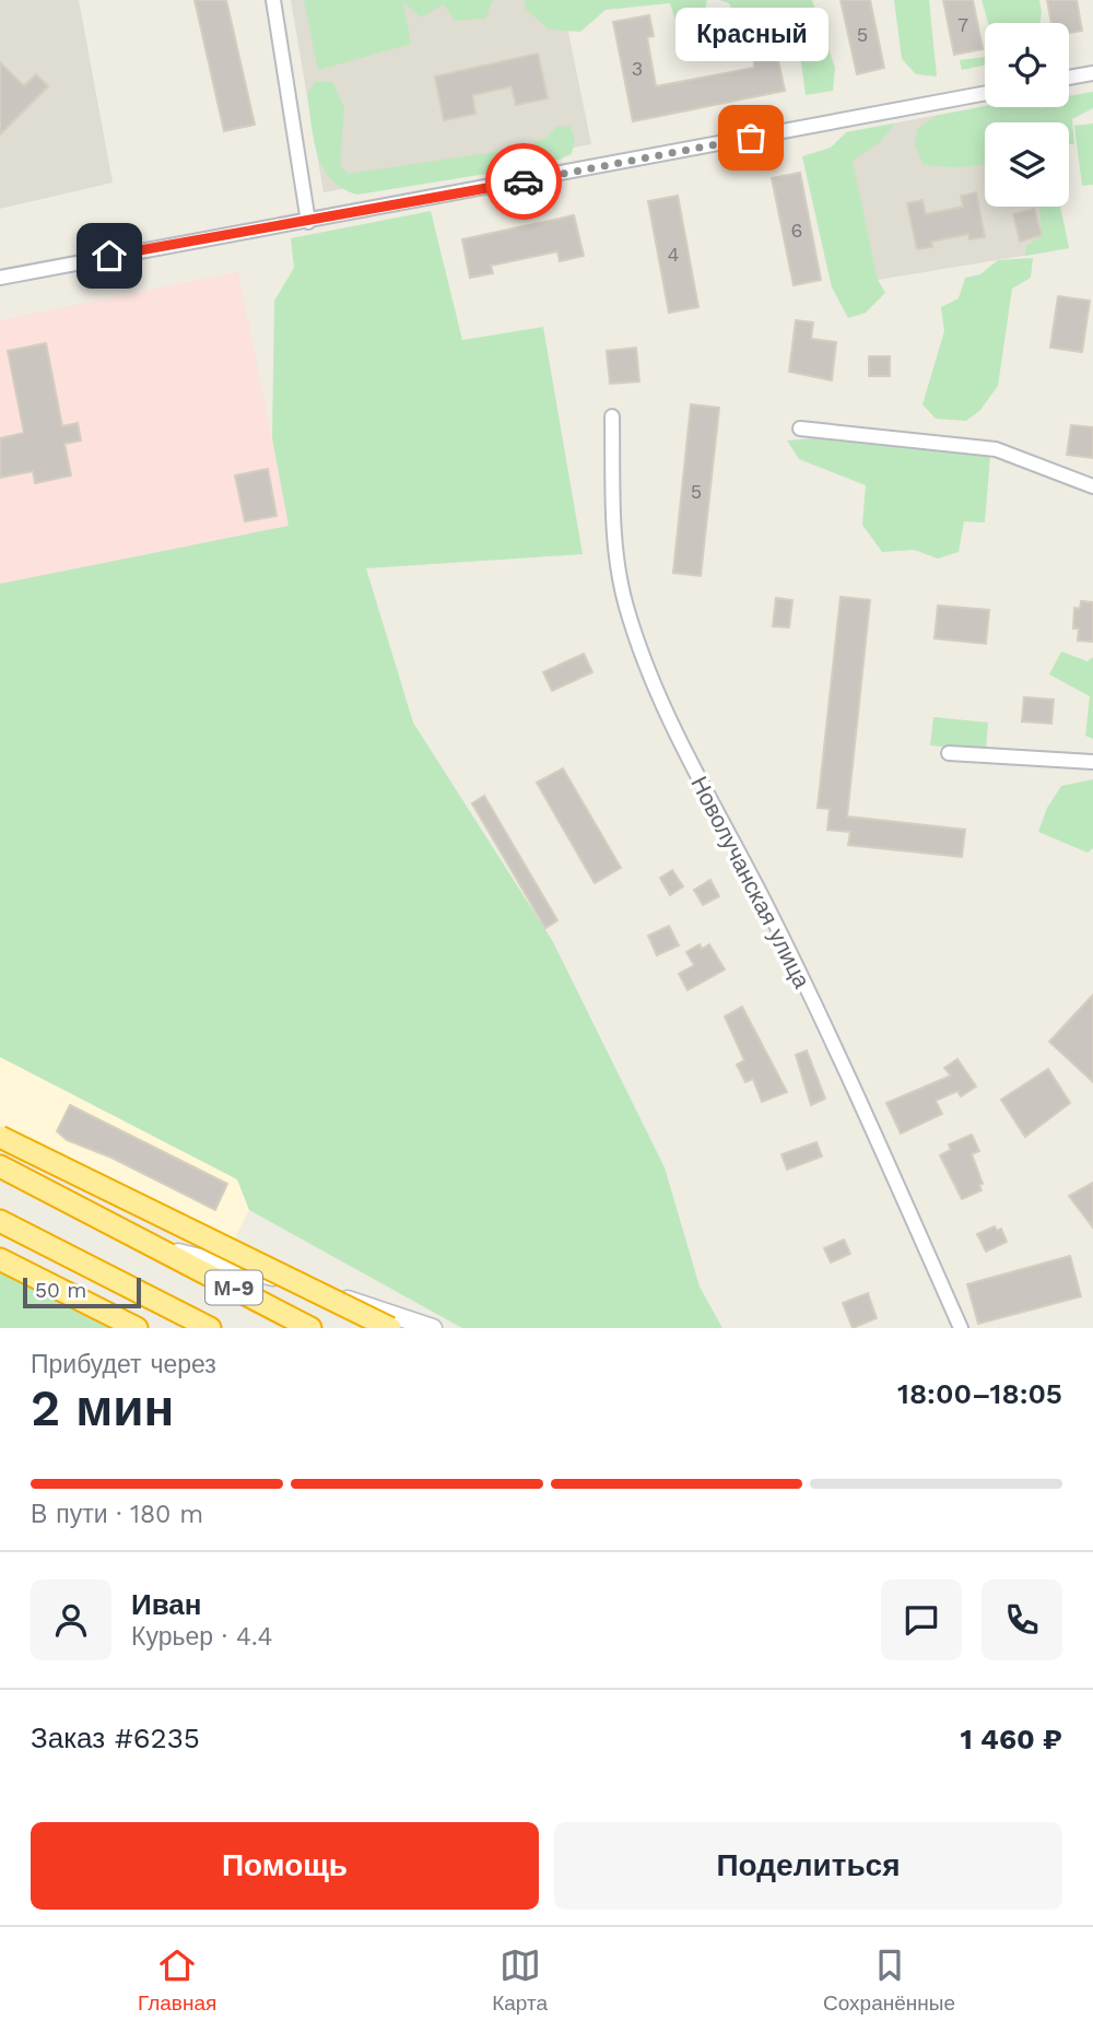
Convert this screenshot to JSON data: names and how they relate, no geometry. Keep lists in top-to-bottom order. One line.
{"streets":{"highway":["М-9"],"street":["Новолучанская улица"]},"places":["Красный"],"house_numbers":["7","5","3","6","4","5"],"scale_bar":"50 m","page":{"bubble":"Красный","scale":"50 m","heading":["2 мин","Прибудет через","18:00–18:05"],"panel":["Иван","Курьер · 4.4","Заказ #6235","1 460 ₽"],"bar":"В пути · 180 m","buttons":["Помощь","Поделиться"],"tabs":["Главная","Карта","Сохранённые"]}}
